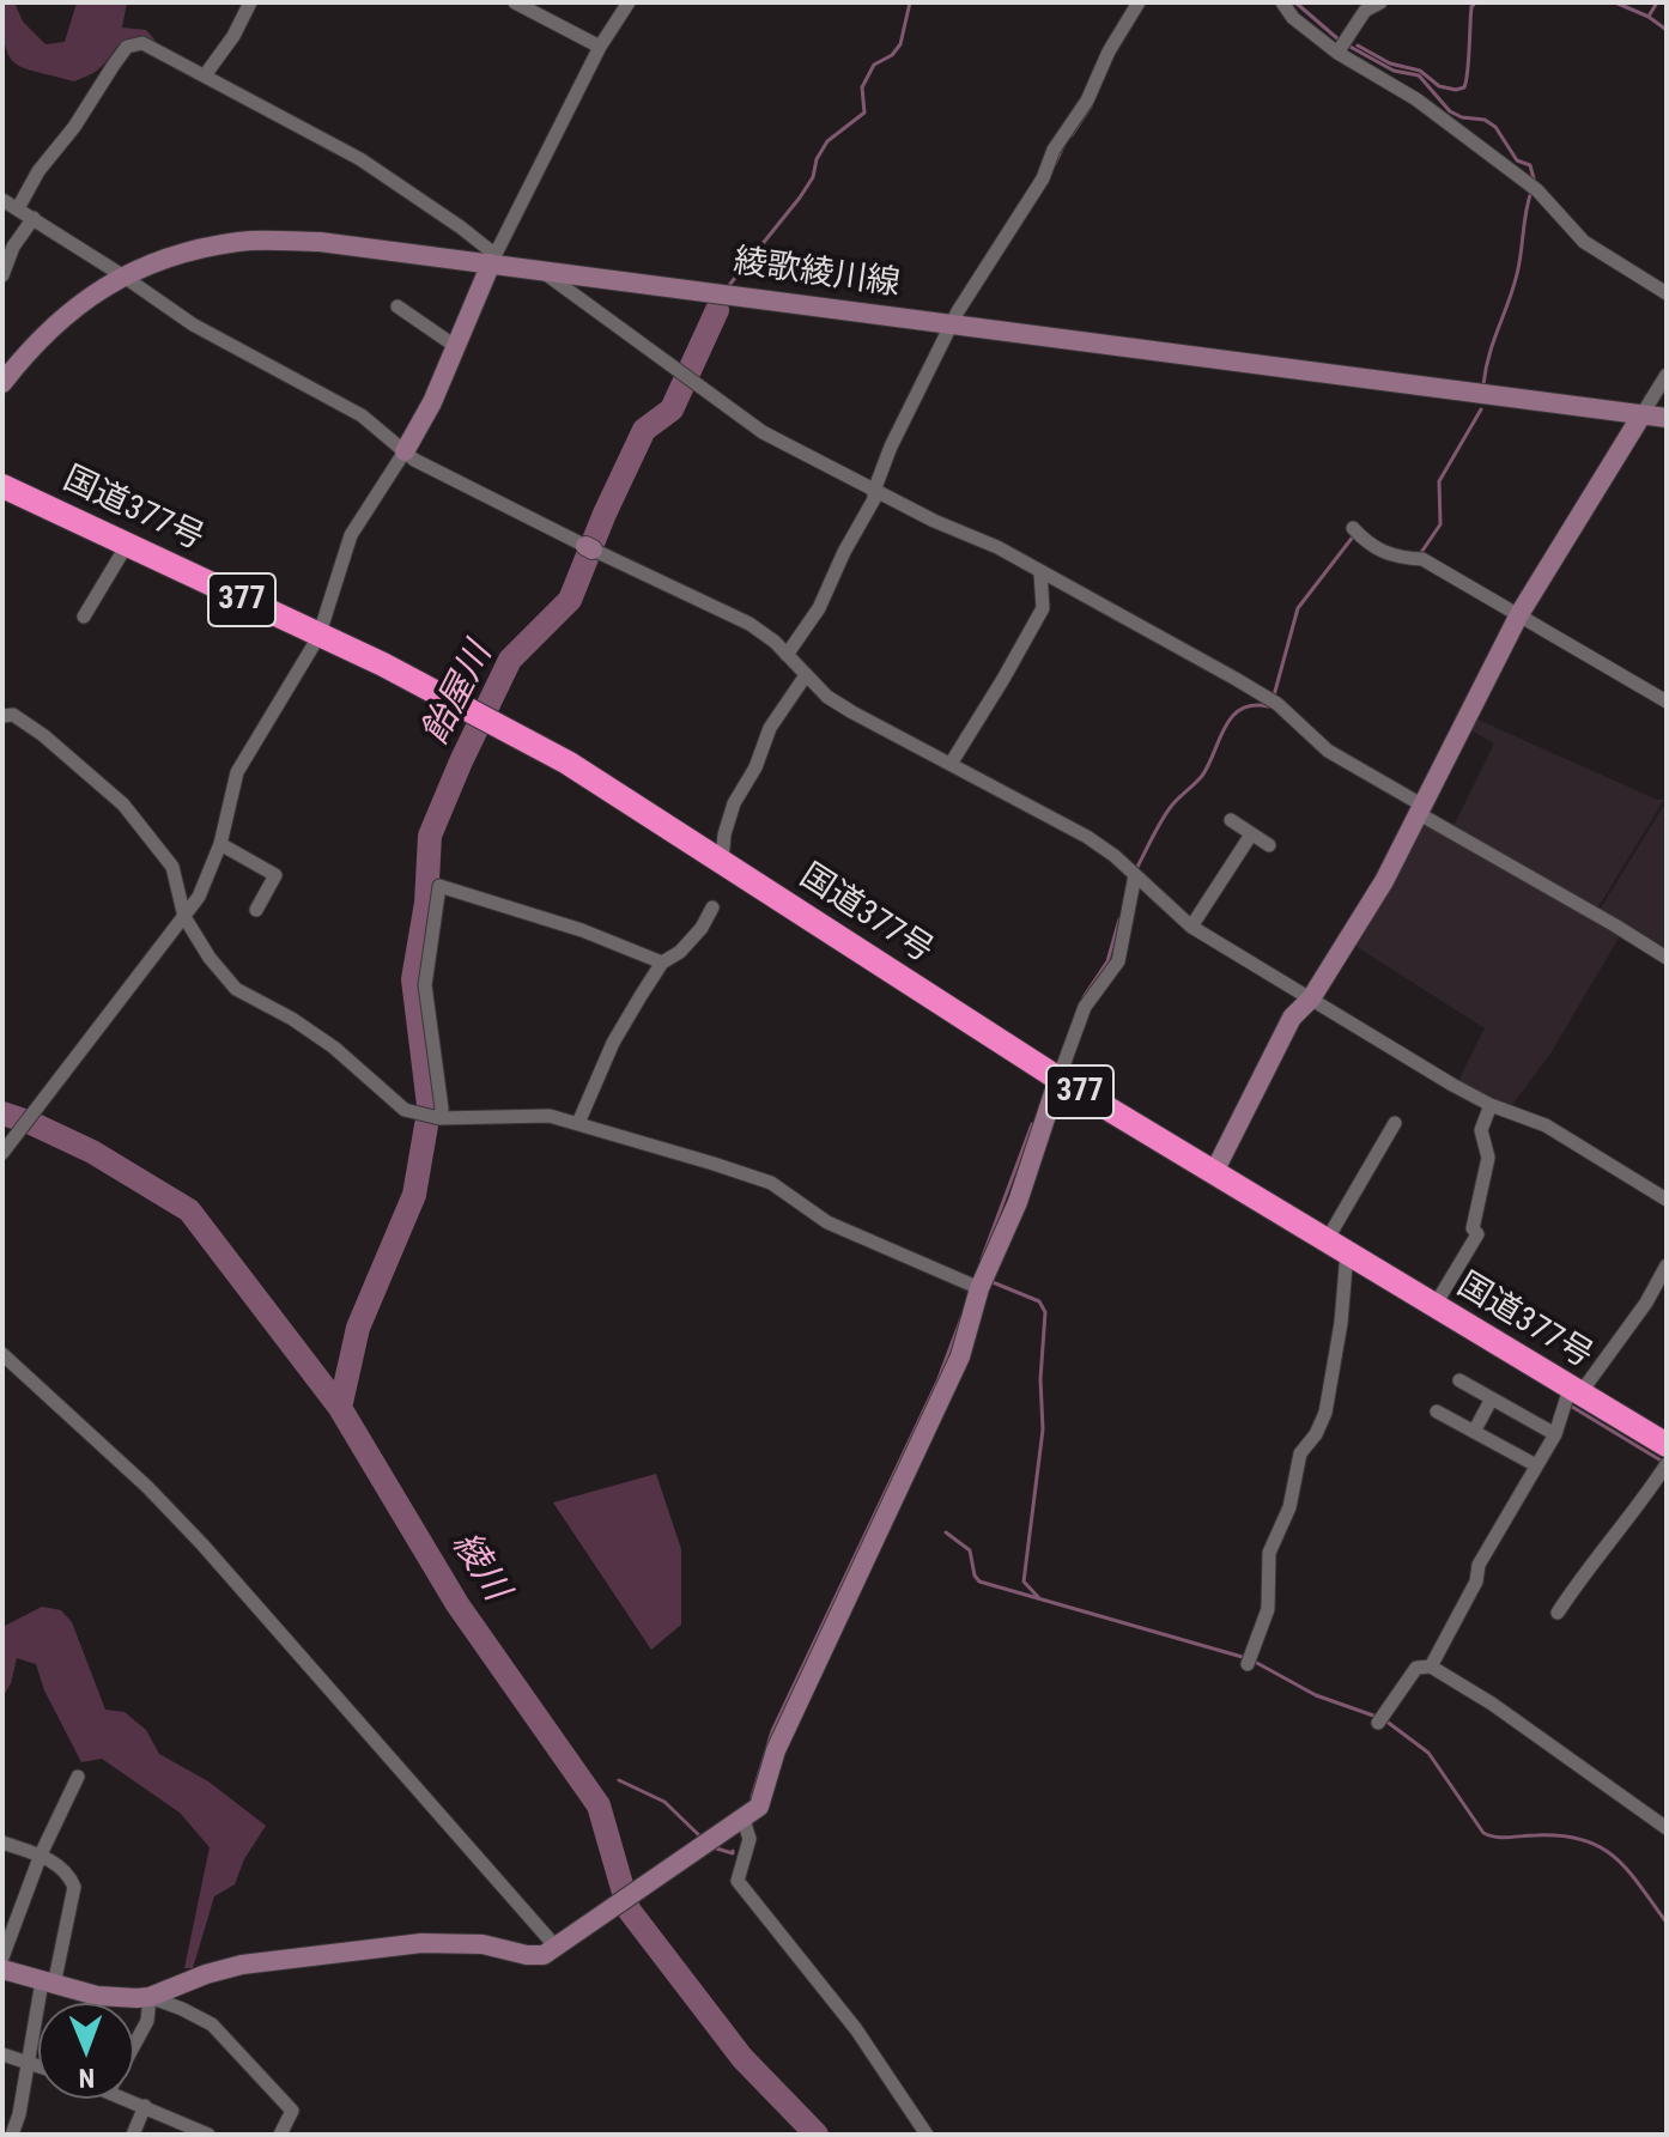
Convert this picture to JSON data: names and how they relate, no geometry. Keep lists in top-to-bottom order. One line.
{"streets":{"highway":["国道377号","377"],"street":["綾歌綾川線"]},"water":["飴屋川","綾川"],"north":"bottom"}
